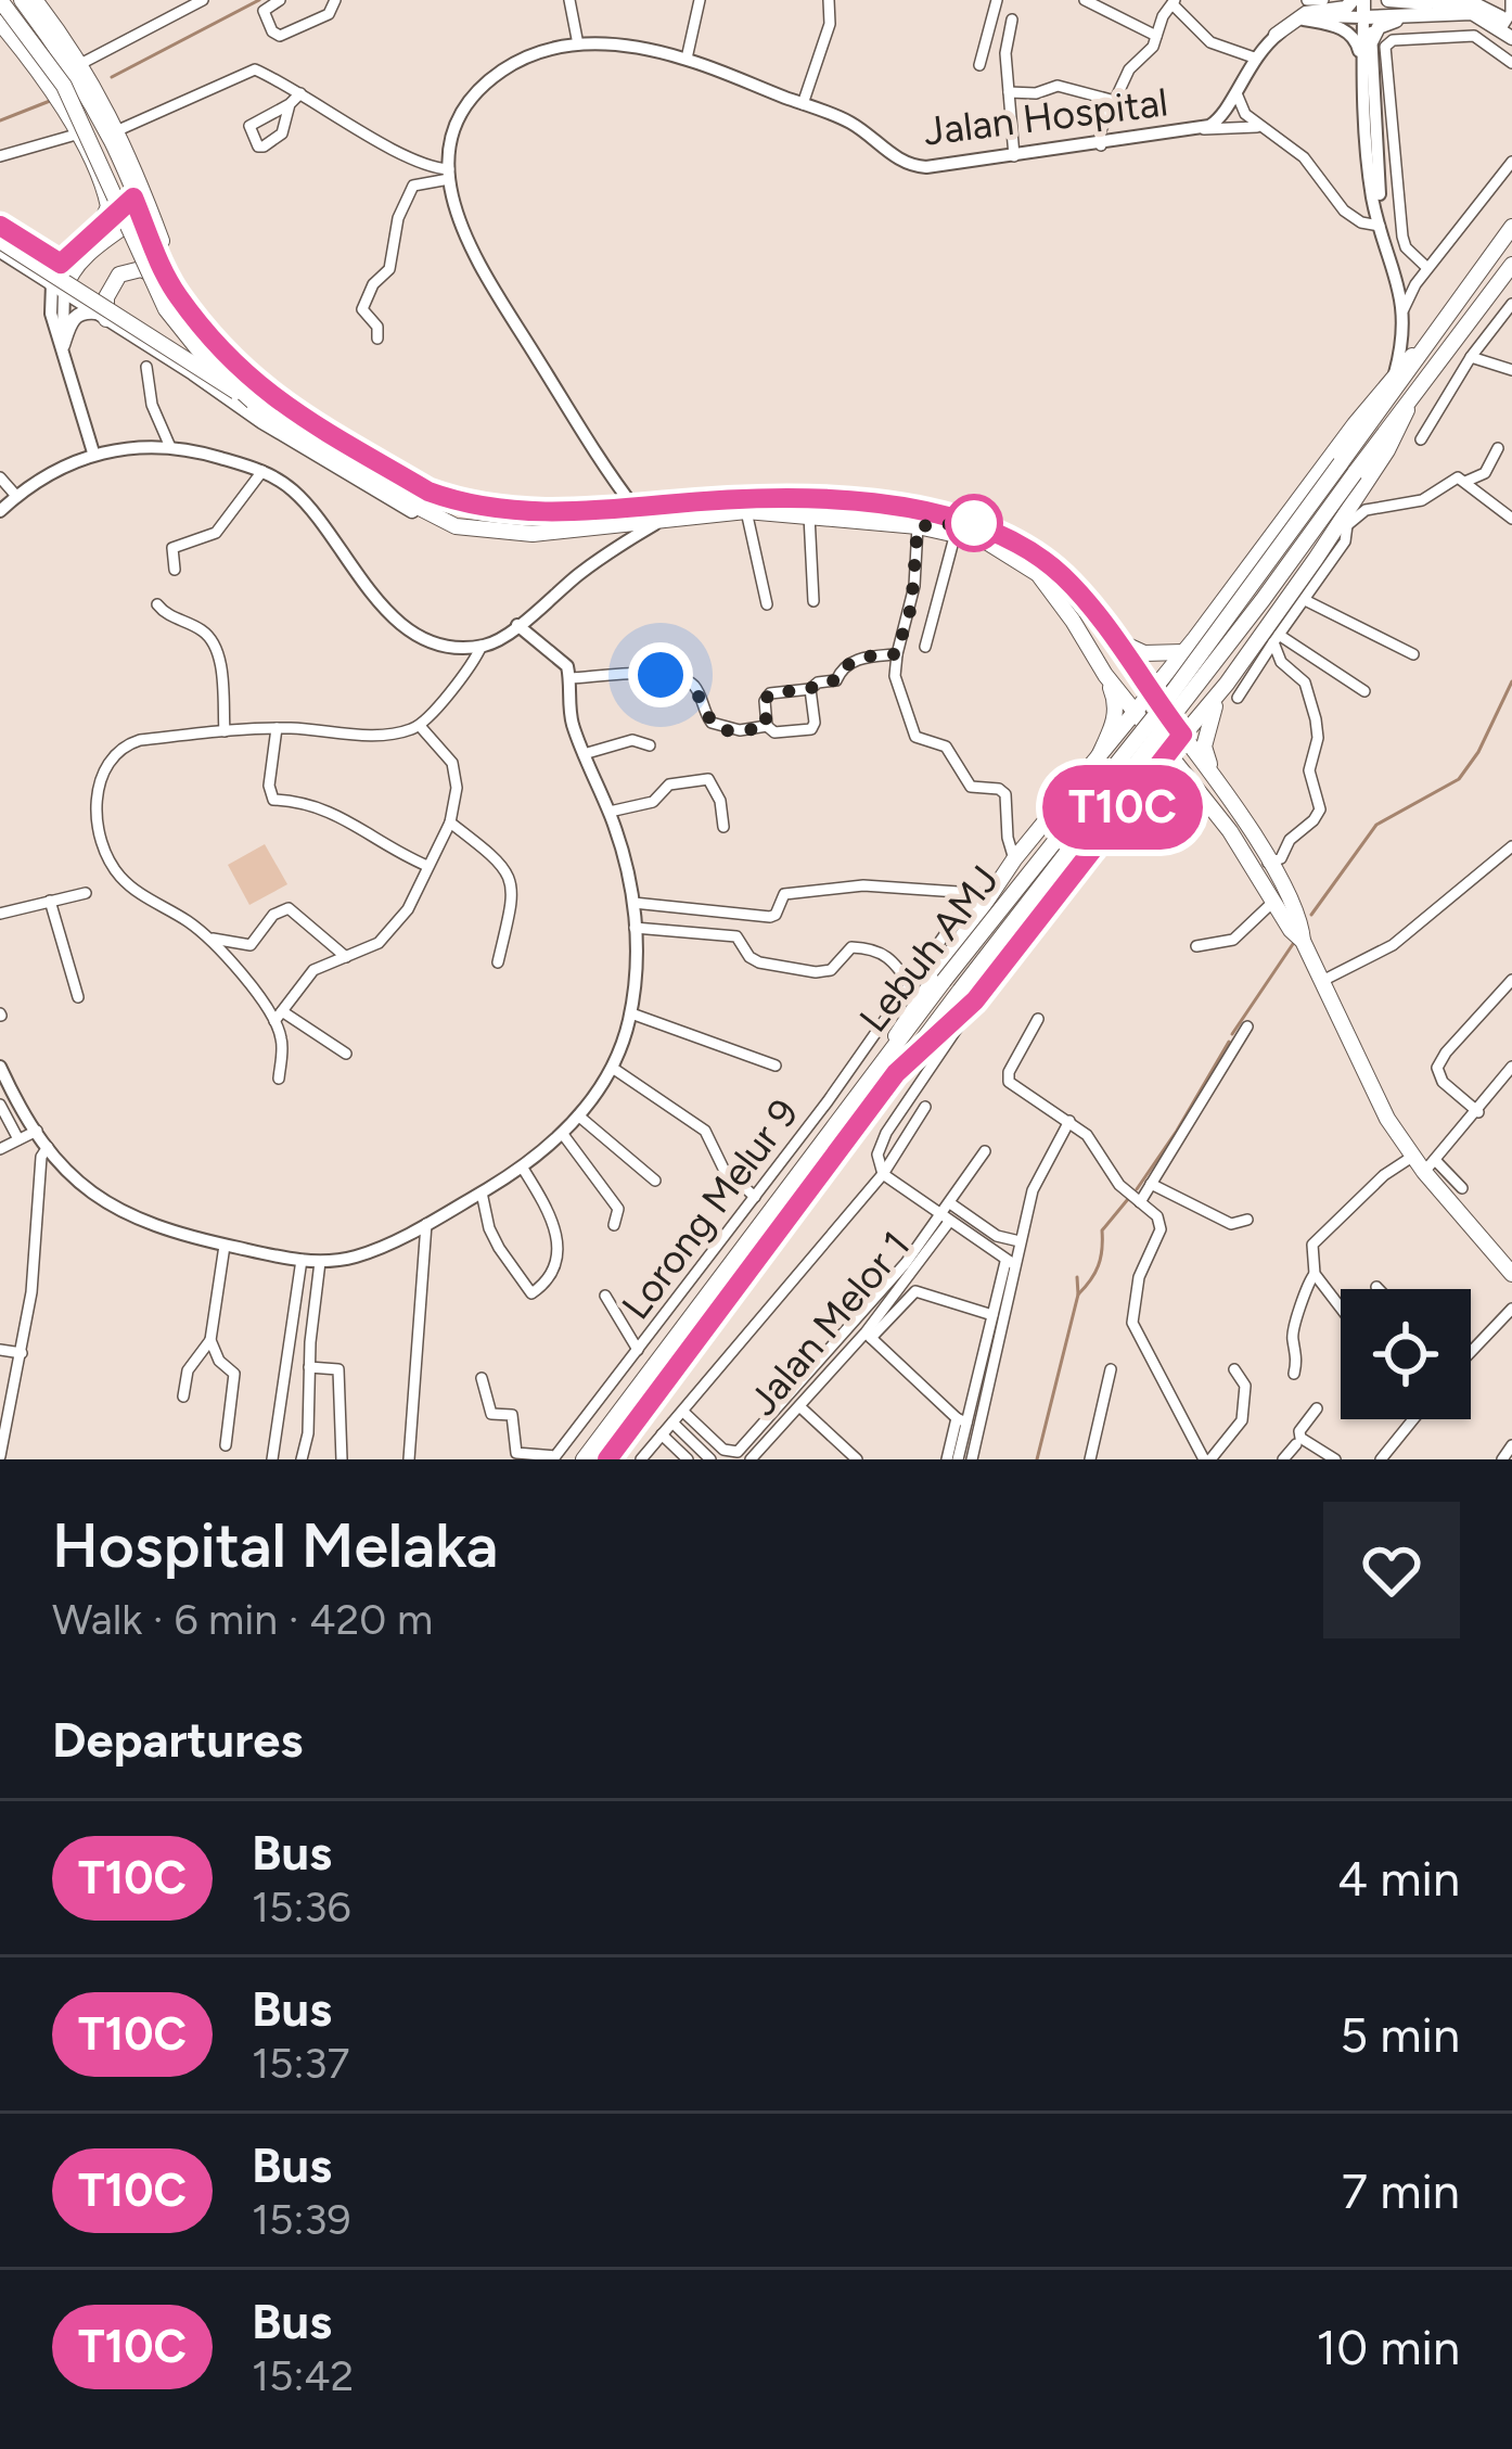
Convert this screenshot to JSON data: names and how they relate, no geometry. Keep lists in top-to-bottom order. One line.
{"streets":{"main road":["Lebuh AMJ"],"street":["Jalan Hospital","Lorong Melur 9","Jalan Melor 1"]},"lines":["bus line T10C"],"page":{"on_map":"T10C","heading":[["Hospital Melaka","Walk · 6 min · 420 m"],"Departures"],"list":[{"mark":"T10C","name":"Bus","note":"15:36","value":"4 min"},{"mark":"T10C","name":"Bus","note":"15:37","value":"5 min"},{"mark":"T10C","name":"Bus","note":"15:39","value":"7 min"},{"mark":"T10C","name":"Bus","note":"15:42","value":"10 min"}]}}
